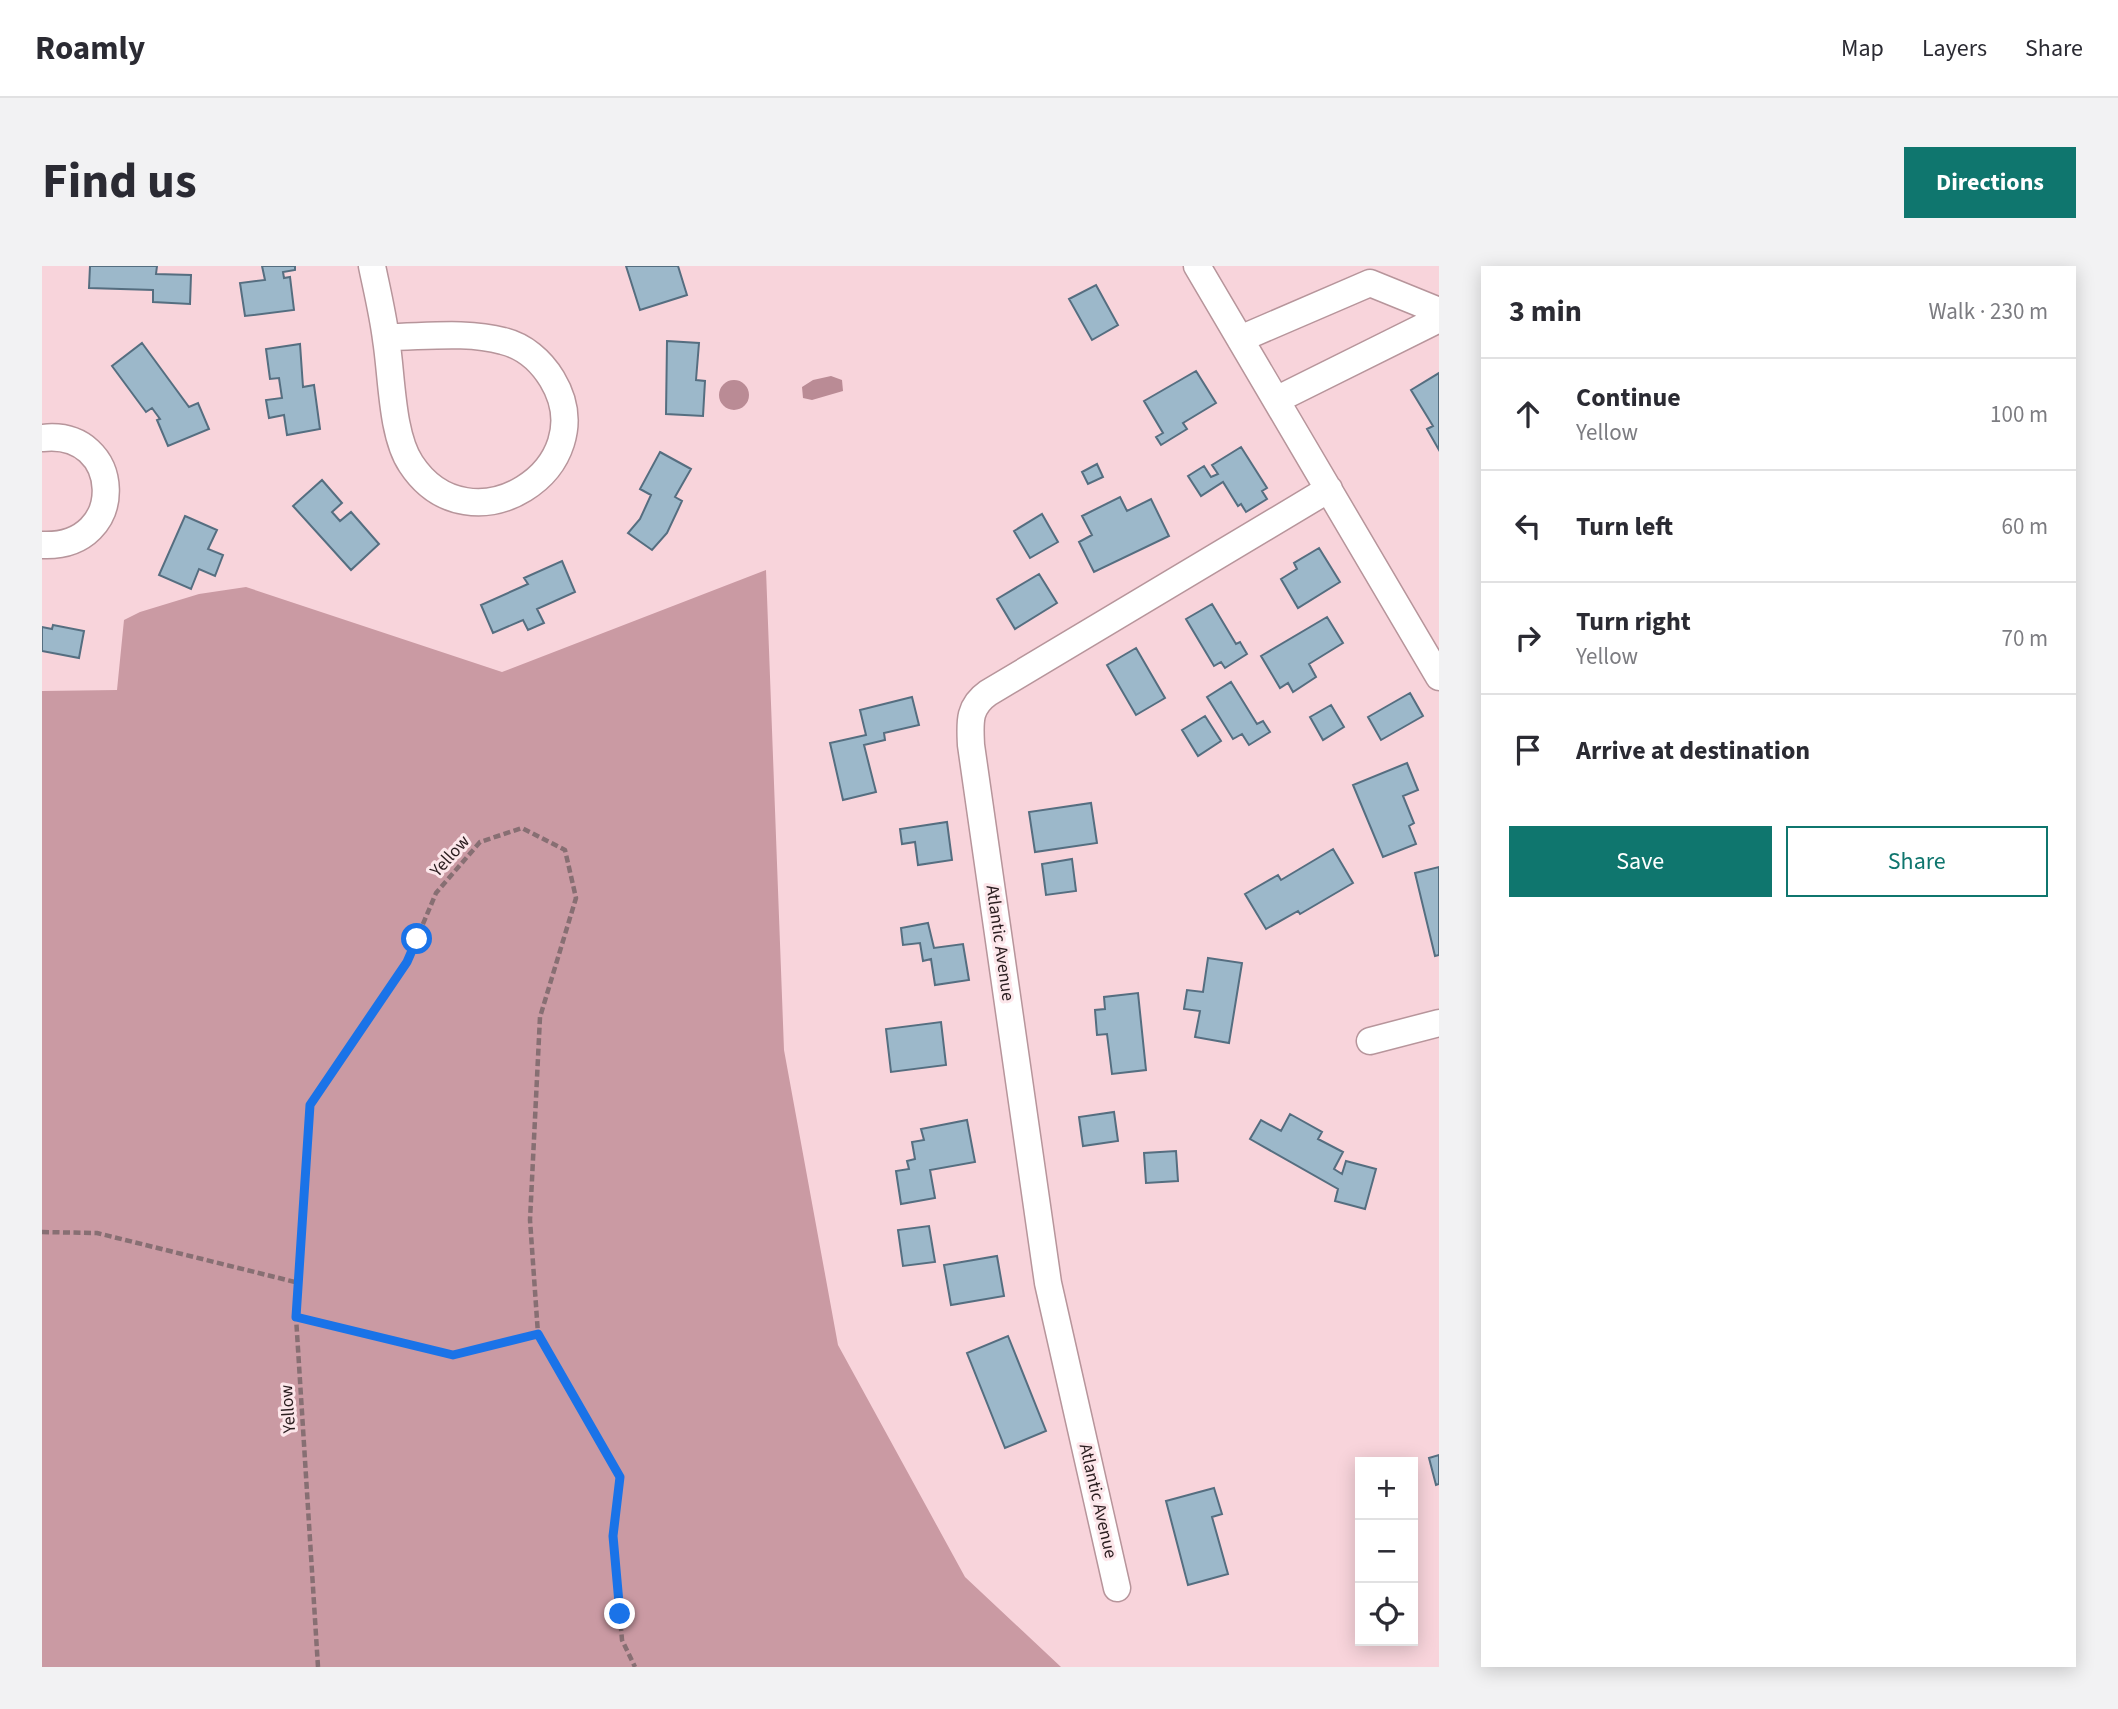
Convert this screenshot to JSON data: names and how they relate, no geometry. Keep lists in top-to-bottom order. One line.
{"streets":{"street":["Atlantic Avenue"],"path":["Yellow"]},"page":{"header":"Roamly","nav":["Map","Layers","Share"],"title":"Find us","buttons":["Directions",["Save","Share"]],"heading":["3 min","Walk · 230 m"],"list":[["Continue","Yellow","100 m"],["Turn left","60 m"],["Turn right","Yellow","70 m"],"Arrive at destination"],"map_buttons":["+","−"]}}
